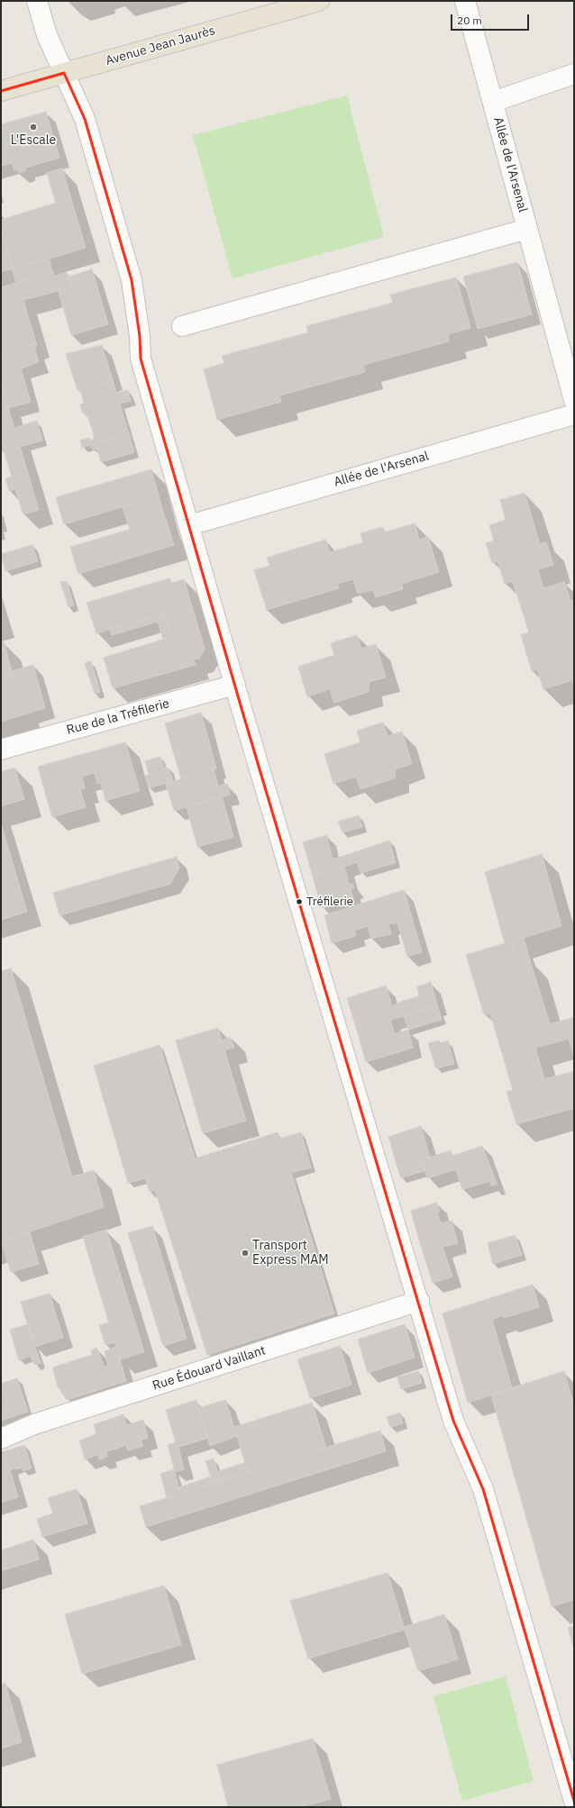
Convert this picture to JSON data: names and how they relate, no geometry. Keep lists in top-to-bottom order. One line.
{"streets":{"main road":["Avenue Jean Jaurès"],"street":["Allée de l'Arsenal","Rue de la Tréfilerie","Rue Édouard Vaillant"]},"places":["L'Escale","Tréfilerie","Transport Express MAM"],"scale_bar":"20 m"}
